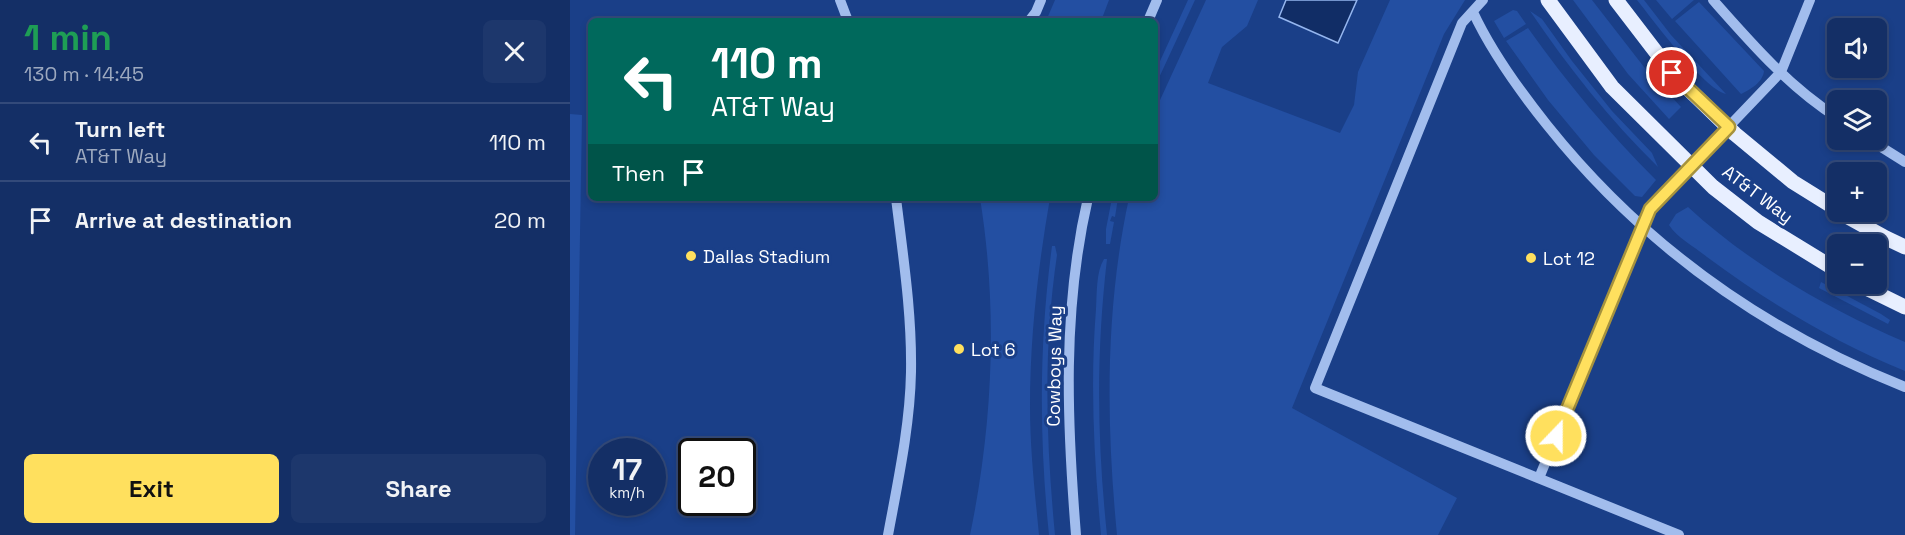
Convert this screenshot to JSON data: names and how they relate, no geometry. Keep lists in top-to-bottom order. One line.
{"streets":{"main road":["AT&T Way"],"street":["Cowboys Way"]},"places":["Dallas Stadium","Lot 12","Lot 6"],"page":{"heading":["1 min","130 m · 14:45"],"map_buttons":["+","−"],"turn":["110 m","AT&T Way"],"list":[{"name":"Turn left","note":"AT&T Way","value":"110 m"},{"name":"Arrive at destination","value":"20 m"}],"then":"Then","speed":"17 km/h","limit":"20","buttons":["Exit","Share"]}}
